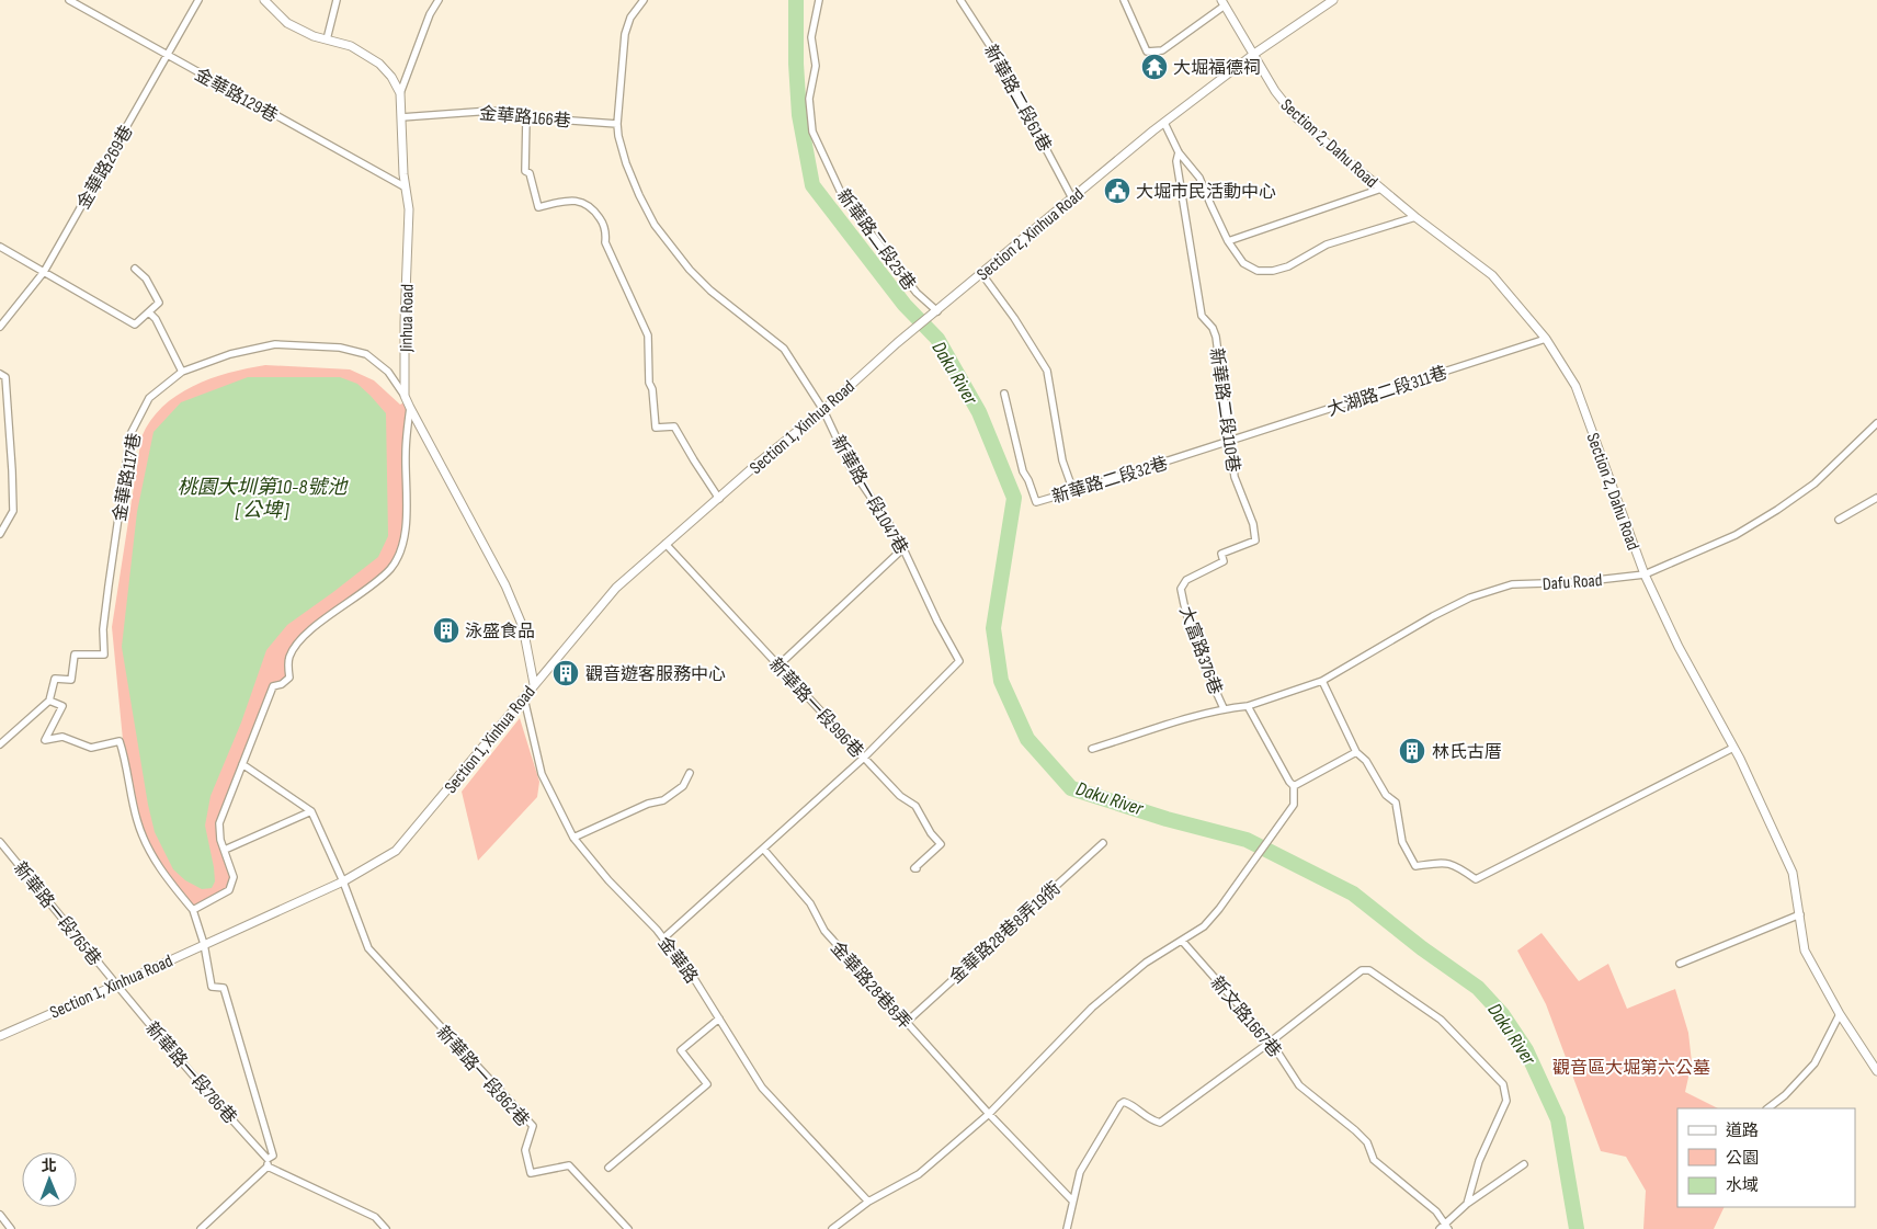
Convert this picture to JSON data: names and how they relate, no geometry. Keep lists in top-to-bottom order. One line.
{"streets":{"street":["金華路129巷","新華路二段61巷","金華路166巷","Section 2, Dahu Road","金華路269巷","Section 2, Xinhua Road","新華路二段25巷","Jinhua Road","大湖路二段311巷","新華路二段110巷","Section 1, Xinhua Road","金華路117巷","新華路二段32巷","新華路一段1047巷","Dafu Road","大富路376巷","新華路一段996巷","新華路一段765巷","金華路28巷8弄19衖","金華路","金華路28巷8弄","新文路1667巷","新華路一段786巷","新華路一段862巷"]},"crossings":[["金華路129巷","金華路269巷"],["金華路129巷","Jinhua Road"],["新華路二段61巷","Section 2, Xinhua Road"],["金華路166巷","Jinhua Road"],["金華路166巷","新華路一段1047巷"],["Section 2, Dahu Road","Section 2, Xinhua Road"],["Section 2, Dahu Road","大湖路二段311巷"],["Section 2, Dahu Road","Dafu Road"],["Section 2, Xinhua Road","新華路二段25巷"],["Section 2, Xinhua Road","Section 1, Xinhua Road"],["Jinhua Road","Section 1, Xinhua Road"],["Jinhua Road","金華路117巷"],["大湖路二段311巷","新華路二段110巷"],["大湖路二段311巷","新華路二段32巷"],["新華路二段110巷","新華路二段32巷"],["新華路二段110巷","大富路376巷"],["Section 1, Xinhua Road","新華路一段1047巷"],["Section 1, Xinhua Road","新華路一段996巷"],["Section 1, Xinhua Road","新華路一段765巷"],["Section 1, Xinhua Road","金華路"],["Section 1, Xinhua Road","新華路一段786巷"],["Section 1, Xinhua Road","新華路一段862巷"],["新華路一段1047巷","新華路一段996巷"],["Dafu Road","大富路376巷"],["新華路一段765巷","新華路一段786巷"],["金華路28巷8弄19衖","金華路28巷8弄"]],"water":["Daku River","桃園大圳第10-8號池 [ 公埤 ]"],"parks":["觀音區大堀第六公墓"],"places":{"temple":["大堀福德祠"],"public building":["大堀市民活動中心"],"building":["泳盛食品","觀音遊客服務中心","林氏古厝"]},"legend":["道路","公園","水域"],"north":"top"}
